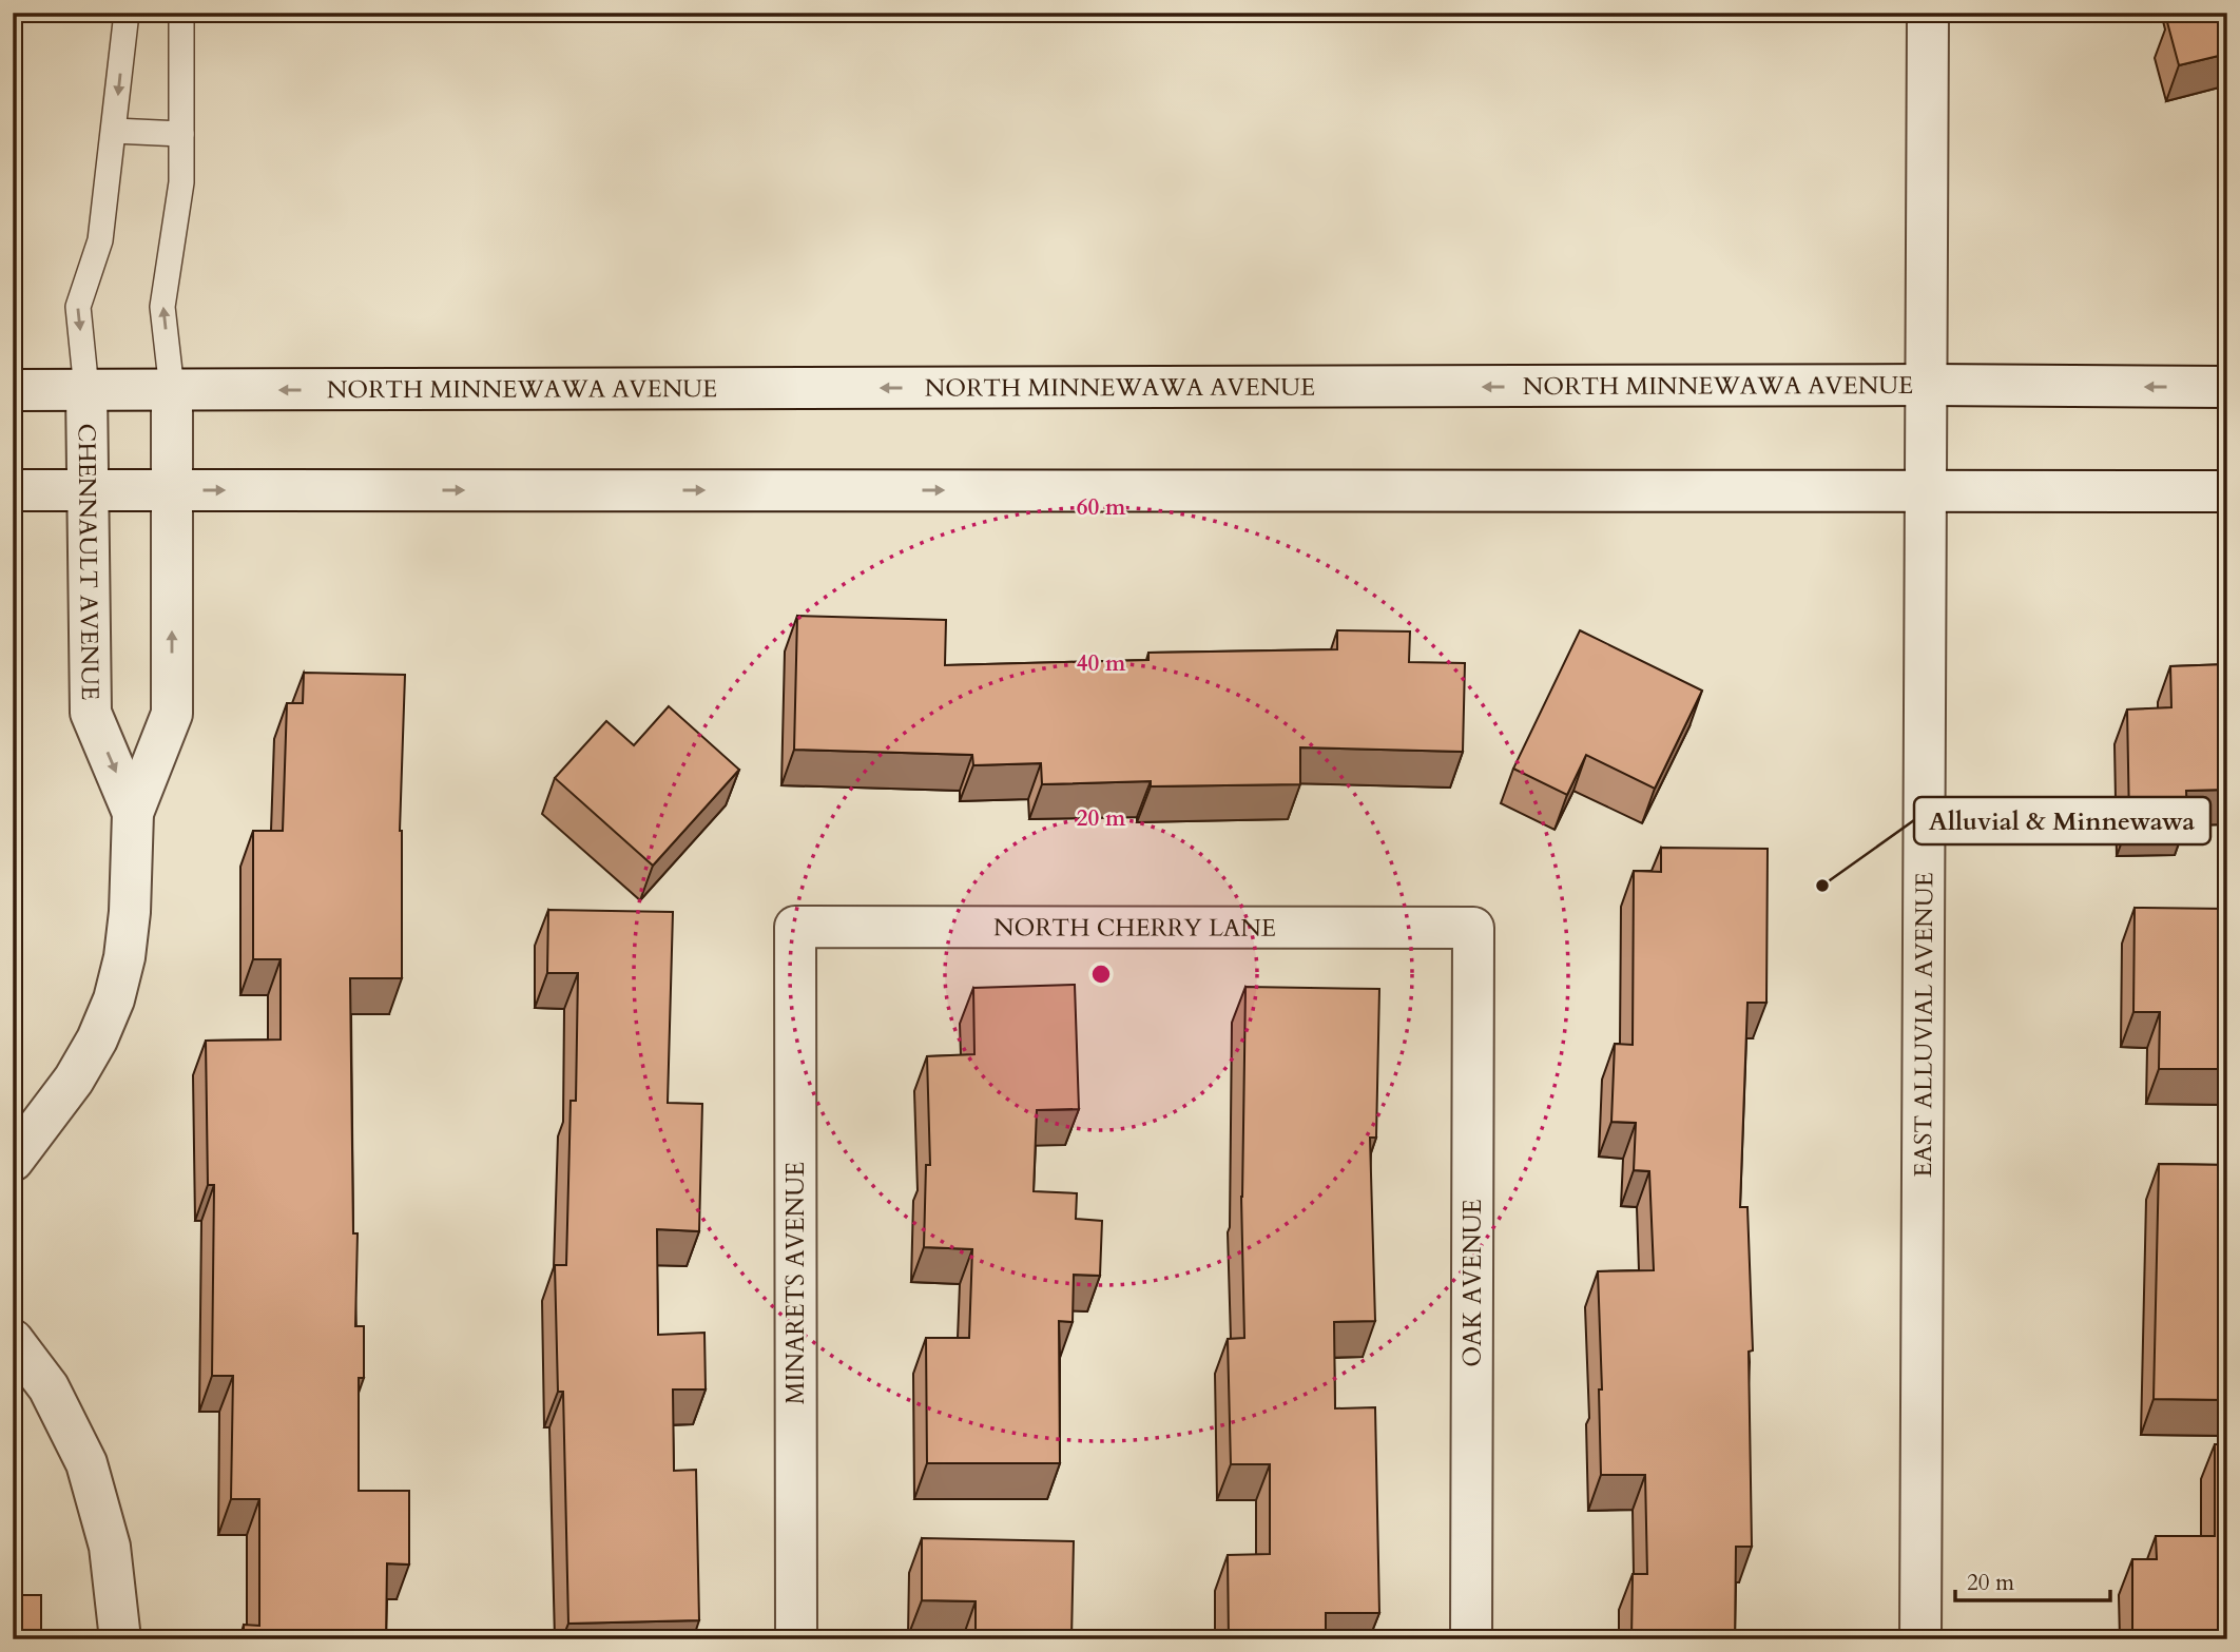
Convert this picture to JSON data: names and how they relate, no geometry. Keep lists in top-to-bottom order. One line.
{"streets":{"street":["NORTH MINNEWAWA AVENUE","CHENNAULT AVENUE","NORTH CHERRY LANE","EAST ALLUVIAL AVENUE","MINARETS AVENUE","OAK AVENUE"]},"crossings":[["NORTH MINNEWAWA AVENUE","CHENNAULT AVENUE"],["NORTH MINNEWAWA AVENUE","EAST ALLUVIAL AVENUE"],["NORTH CHERRY LANE","MINARETS AVENUE"],["NORTH CHERRY LANE","OAK AVENUE"]],"places":["Alluvial & Minnewawa"],"scale_bar":"20 m","rings":["60 m","40 m","20 m"]}
